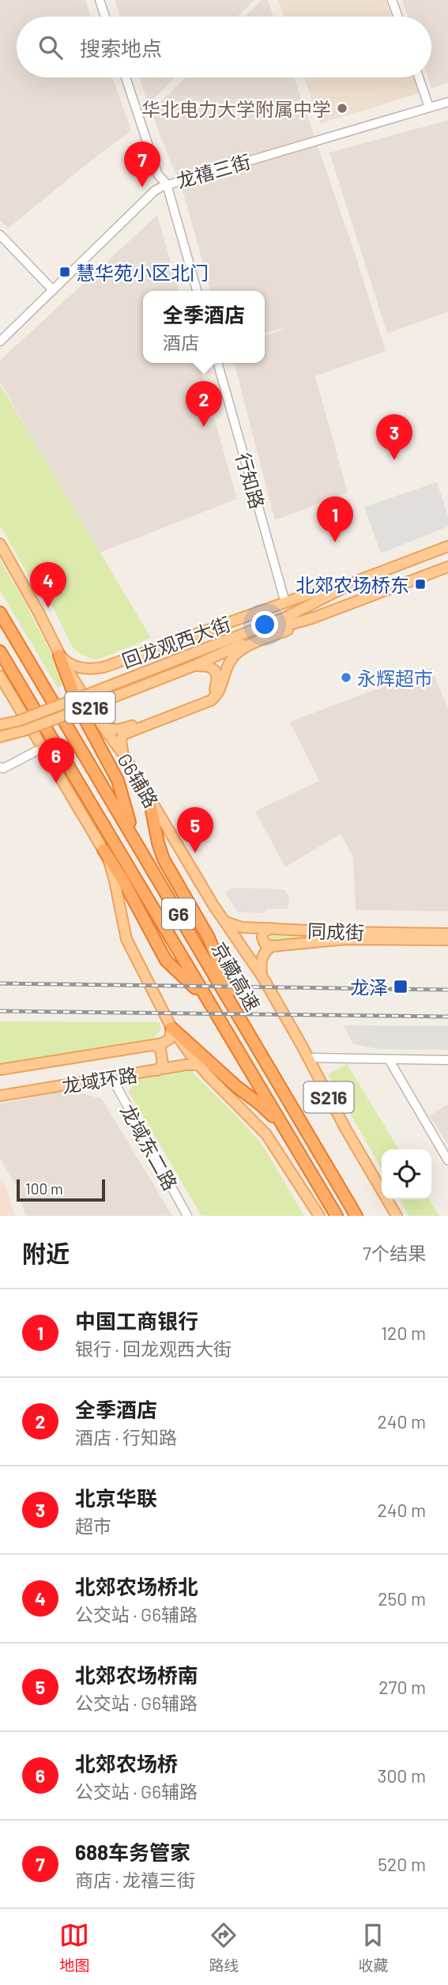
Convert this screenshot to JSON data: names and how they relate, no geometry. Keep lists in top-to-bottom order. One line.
{"streets":{"highway":["G6","京藏高速"],"main road":["回龙观西大街","S216","G6辅路","同成街","龙域环路"],"street":["龙禧三街","行知路","龙域东二路"]},"crossings":[["行知路","回龙观西大街"],["回龙观西大街","G6辅路"],["G6辅路","同成街"],["龙域环路","龙域东二路"]],"places":{"other":["华北电力大学附属中学","永辉超市"],"transit":["慧华苑小区北门","北郊农场桥东","龙泽"]},"scale_bar":"100 m","page":{"search":"搜索地点","pins":["7","2","3","1","4","6","5"],"popup":["全季酒店","酒店"],"scale":"100 m","heading":["附近","7个结果"],"list":[{"mark":"1","name":"中国工商银行","note":"银行 · 回龙观西大街","value":"120 m"},{"mark":"2","name":"全季酒店","note":"酒店 · 行知路","value":"240 m"},{"mark":"3","name":"北京华联","note":"超市","value":"240 m"},{"mark":"4","name":"北郊农场桥北","note":"公交站 · G6辅路","value":"250 m"},{"mark":"5","name":"北郊农场桥南","note":"公交站 · G6辅路","value":"270 m"},{"mark":"6","name":"北郊农场桥","note":"公交站 · G6辅路","value":"300 m"},{"mark":"7","name":"688车务管家","note":"商店 · 龙禧三街","value":"520 m"}],"nav":["地图","路线","收藏"]}}
